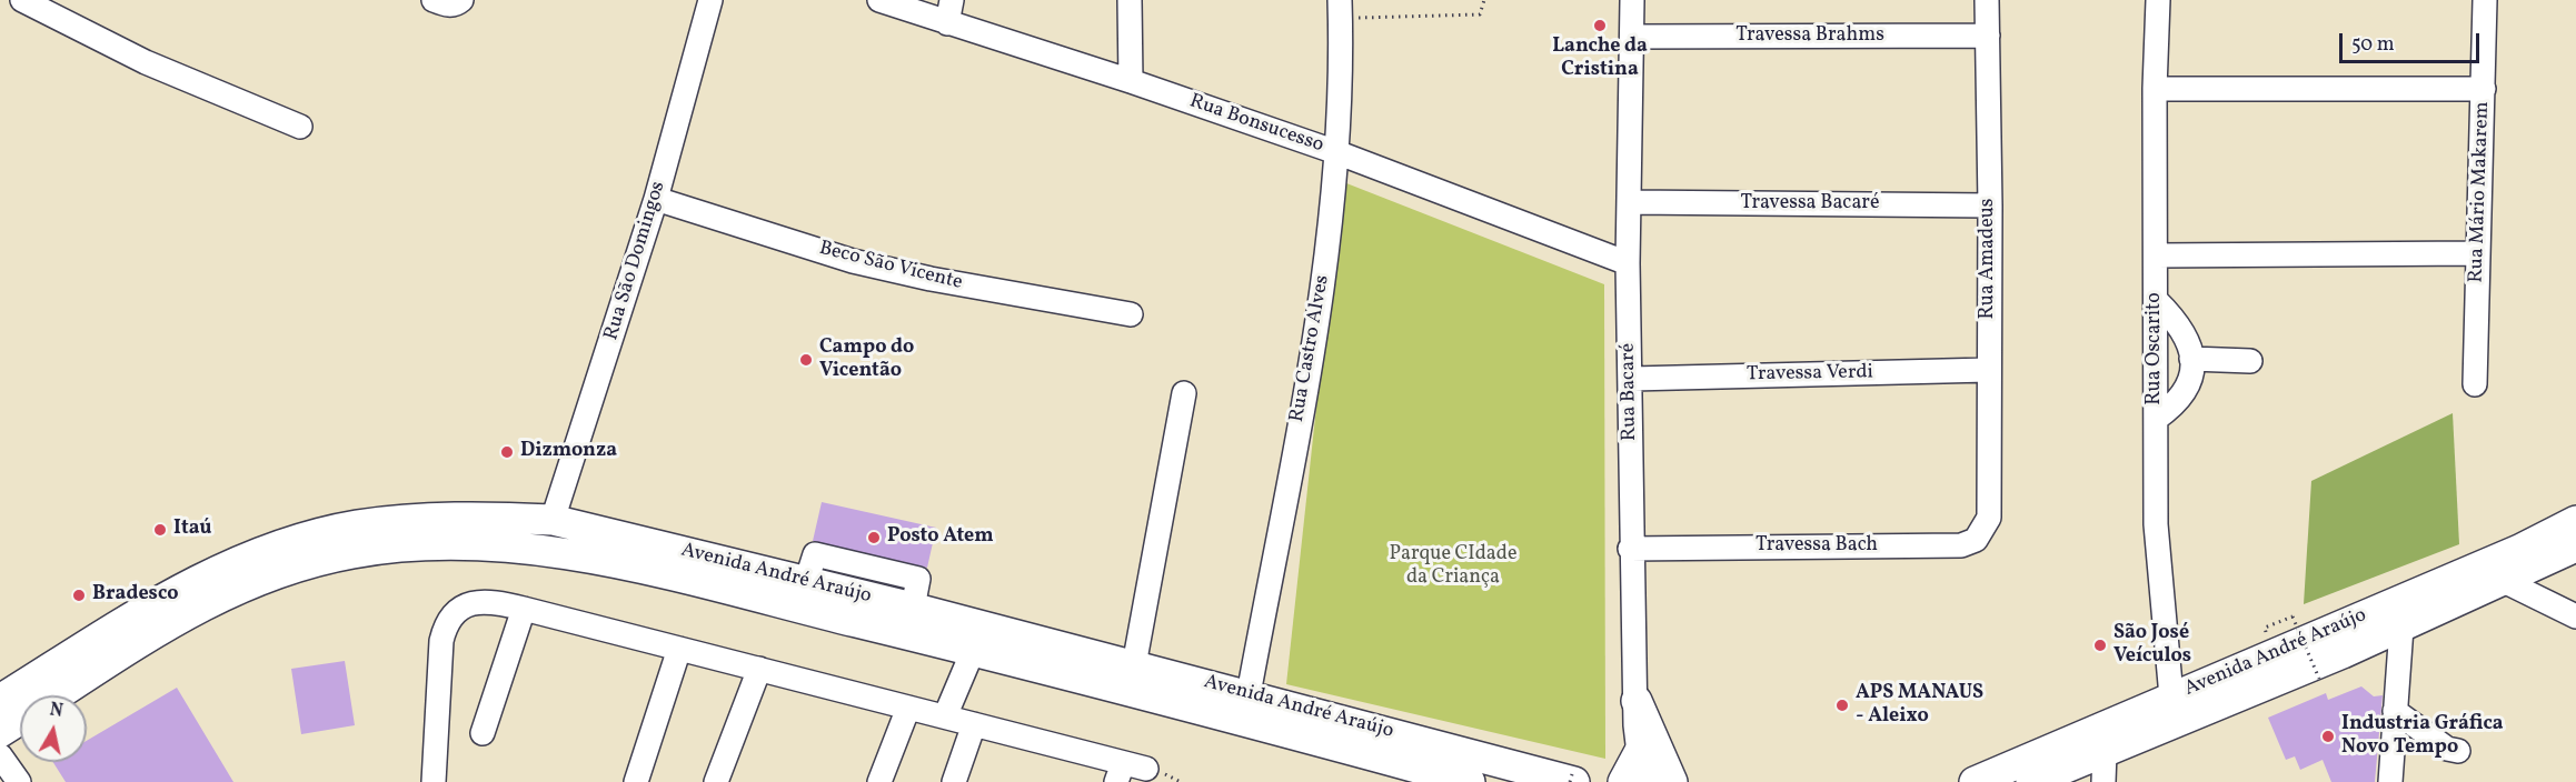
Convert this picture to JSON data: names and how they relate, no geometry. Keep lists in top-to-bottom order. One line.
{"streets":{"main road":["Avenida André Araújo"],"street":["Travessa Brahms","Rua Bonsucesso","Rua Mário Makarem","Travessa Bacaré","Rua Amadeus","Rua São Domingos","Beco São Vicente","Rua Castro Alves","Rua Oscarito","Travessa Verdi","Rua Bacaré","Travessa Bach"]},"crossings":[["Travessa Brahms","Rua Amadeus"],["Travessa Brahms","Rua Bacaré"],["Rua Bonsucesso","Rua Castro Alves"],["Rua Bonsucesso","Rua Bacaré"],["Travessa Bacaré","Rua Amadeus"],["Travessa Bacaré","Rua Bacaré"],["Rua Amadeus","Travessa Verdi"],["Rua Amadeus","Travessa Bach"],["Rua São Domingos","Beco São Vicente"],["Rua São Domingos","Avenida André Araújo"],["Rua Castro Alves","Avenida André Araújo"],["Rua Oscarito","Avenida André Araújo"],["Travessa Verdi","Rua Bacaré"],["Rua Bacaré","Travessa Bach"]],"parks":["Parque CIdade da Criança"],"places":["Lanche da Cristina","Campo do Vicentão","Dizmonza","Itaú","Posto Atem","Bradesco","São José Veículos","APS MANAUS - Aleixo","Industria Gráfica Novo Tempo"],"scale_bar":"50 m","north":"top"}
